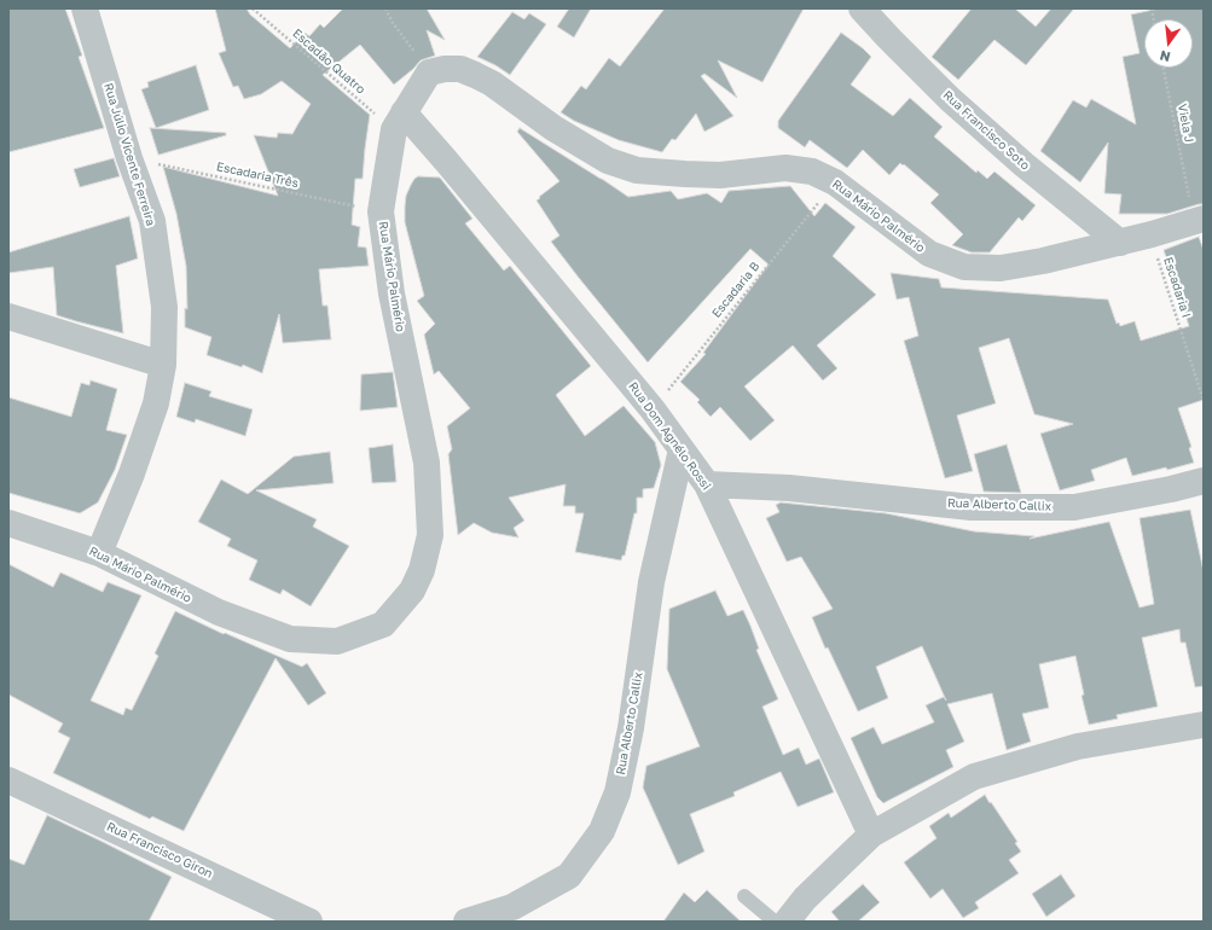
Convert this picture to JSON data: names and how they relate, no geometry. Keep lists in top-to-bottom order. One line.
{"streets":{"street":["Rua Francisco Soto","Rua Júlio Vicente Ferreira","Rua Mário Palmério","Rua Dom Agnélo Rossi","Rua Alberto Callix","Rua Francisco Giron"],"path":["Escadão Quatro","Viela J","Escadaria Três","Escadaria I","Escadaria B"]},"crossings":[["Escadão Quatro","Rua Mário Palmério"],["Escadão Quatro","Rua Dom Agnélo Rossi"],["Viela J","Rua Mário Palmério"],["Rua Francisco Soto","Rua Mário Palmério"],["Rua Júlio Vicente Ferreira","Escadaria Três"],["Rua Júlio Vicente Ferreira","Rua Mário Palmério"],["Escadaria Três","Rua Mário Palmério"],["Rua Mário Palmério","Escadaria I"],["Rua Mário Palmério","Escadaria B"],["Rua Mário Palmério","Rua Dom Agnélo Rossi"],["Escadaria B","Rua Dom Agnélo Rossi"],["Rua Dom Agnélo Rossi","Rua Alberto Callix"]],"north":"bottom"}
